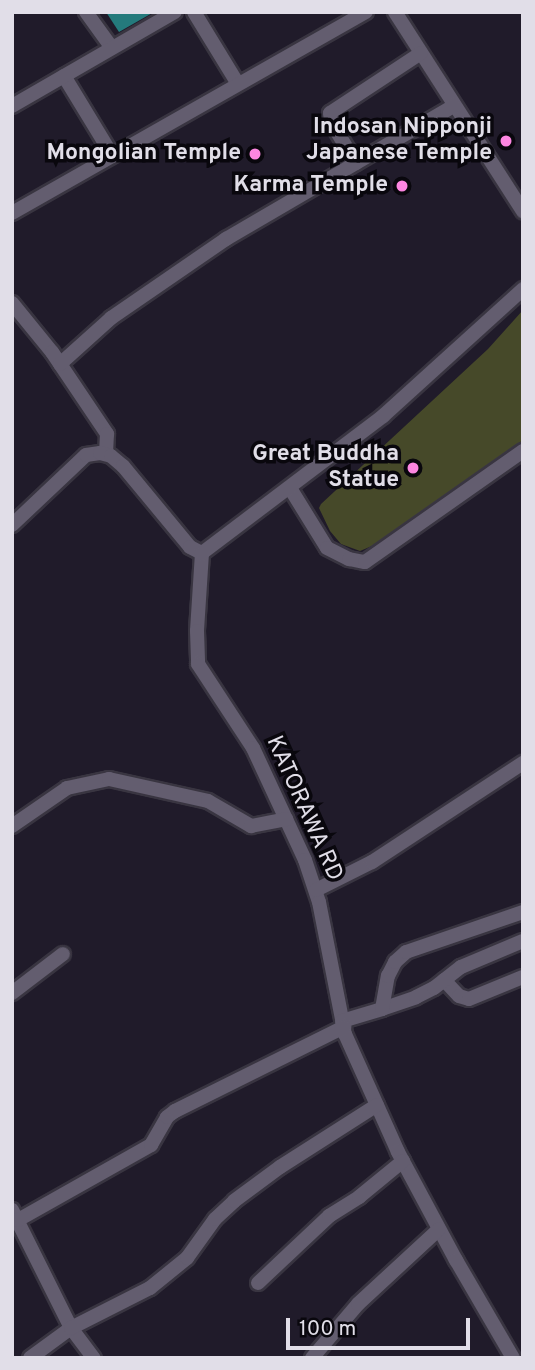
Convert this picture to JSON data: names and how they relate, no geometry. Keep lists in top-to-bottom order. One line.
{"streets":{"street":["KATORAWA RD"]},"places":["Indosan Nipponji Japanese Temple","Mongolian Temple","Karma Temple","Great Buddha Statue"],"scale_bar":"100 m"}
